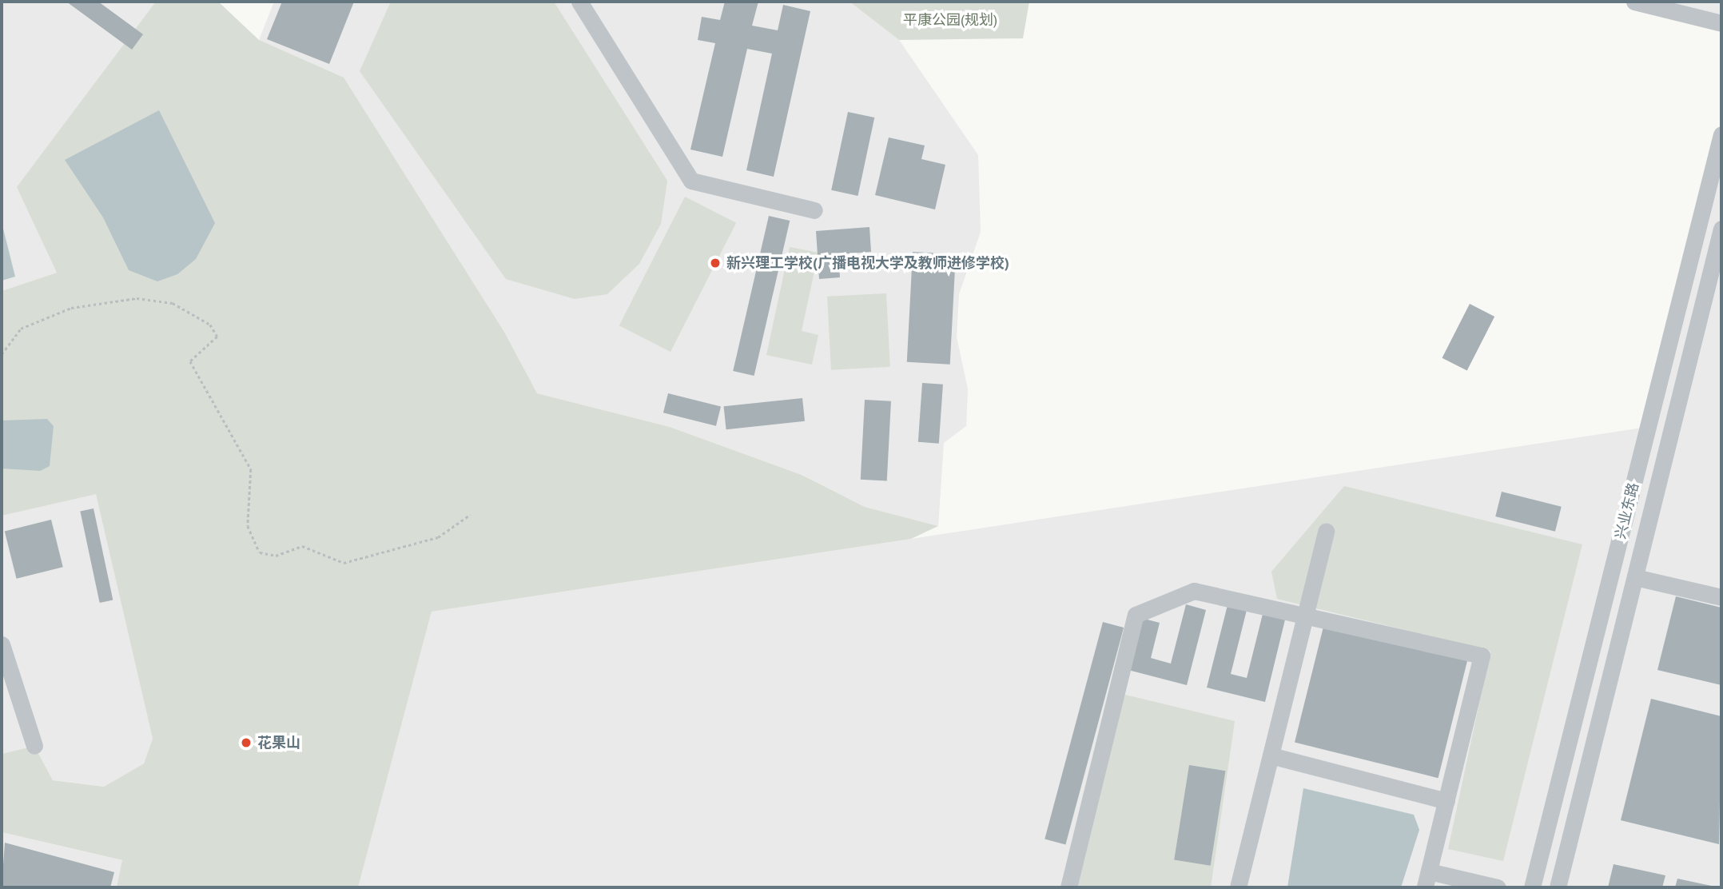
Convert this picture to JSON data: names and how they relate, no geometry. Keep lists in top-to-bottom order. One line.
{"streets":{"street":["兴业东路"]},"parks":["平康公园(规划)"],"places":["新兴理工学校(广播电视大学及教师进修学校)","花果山"]}
